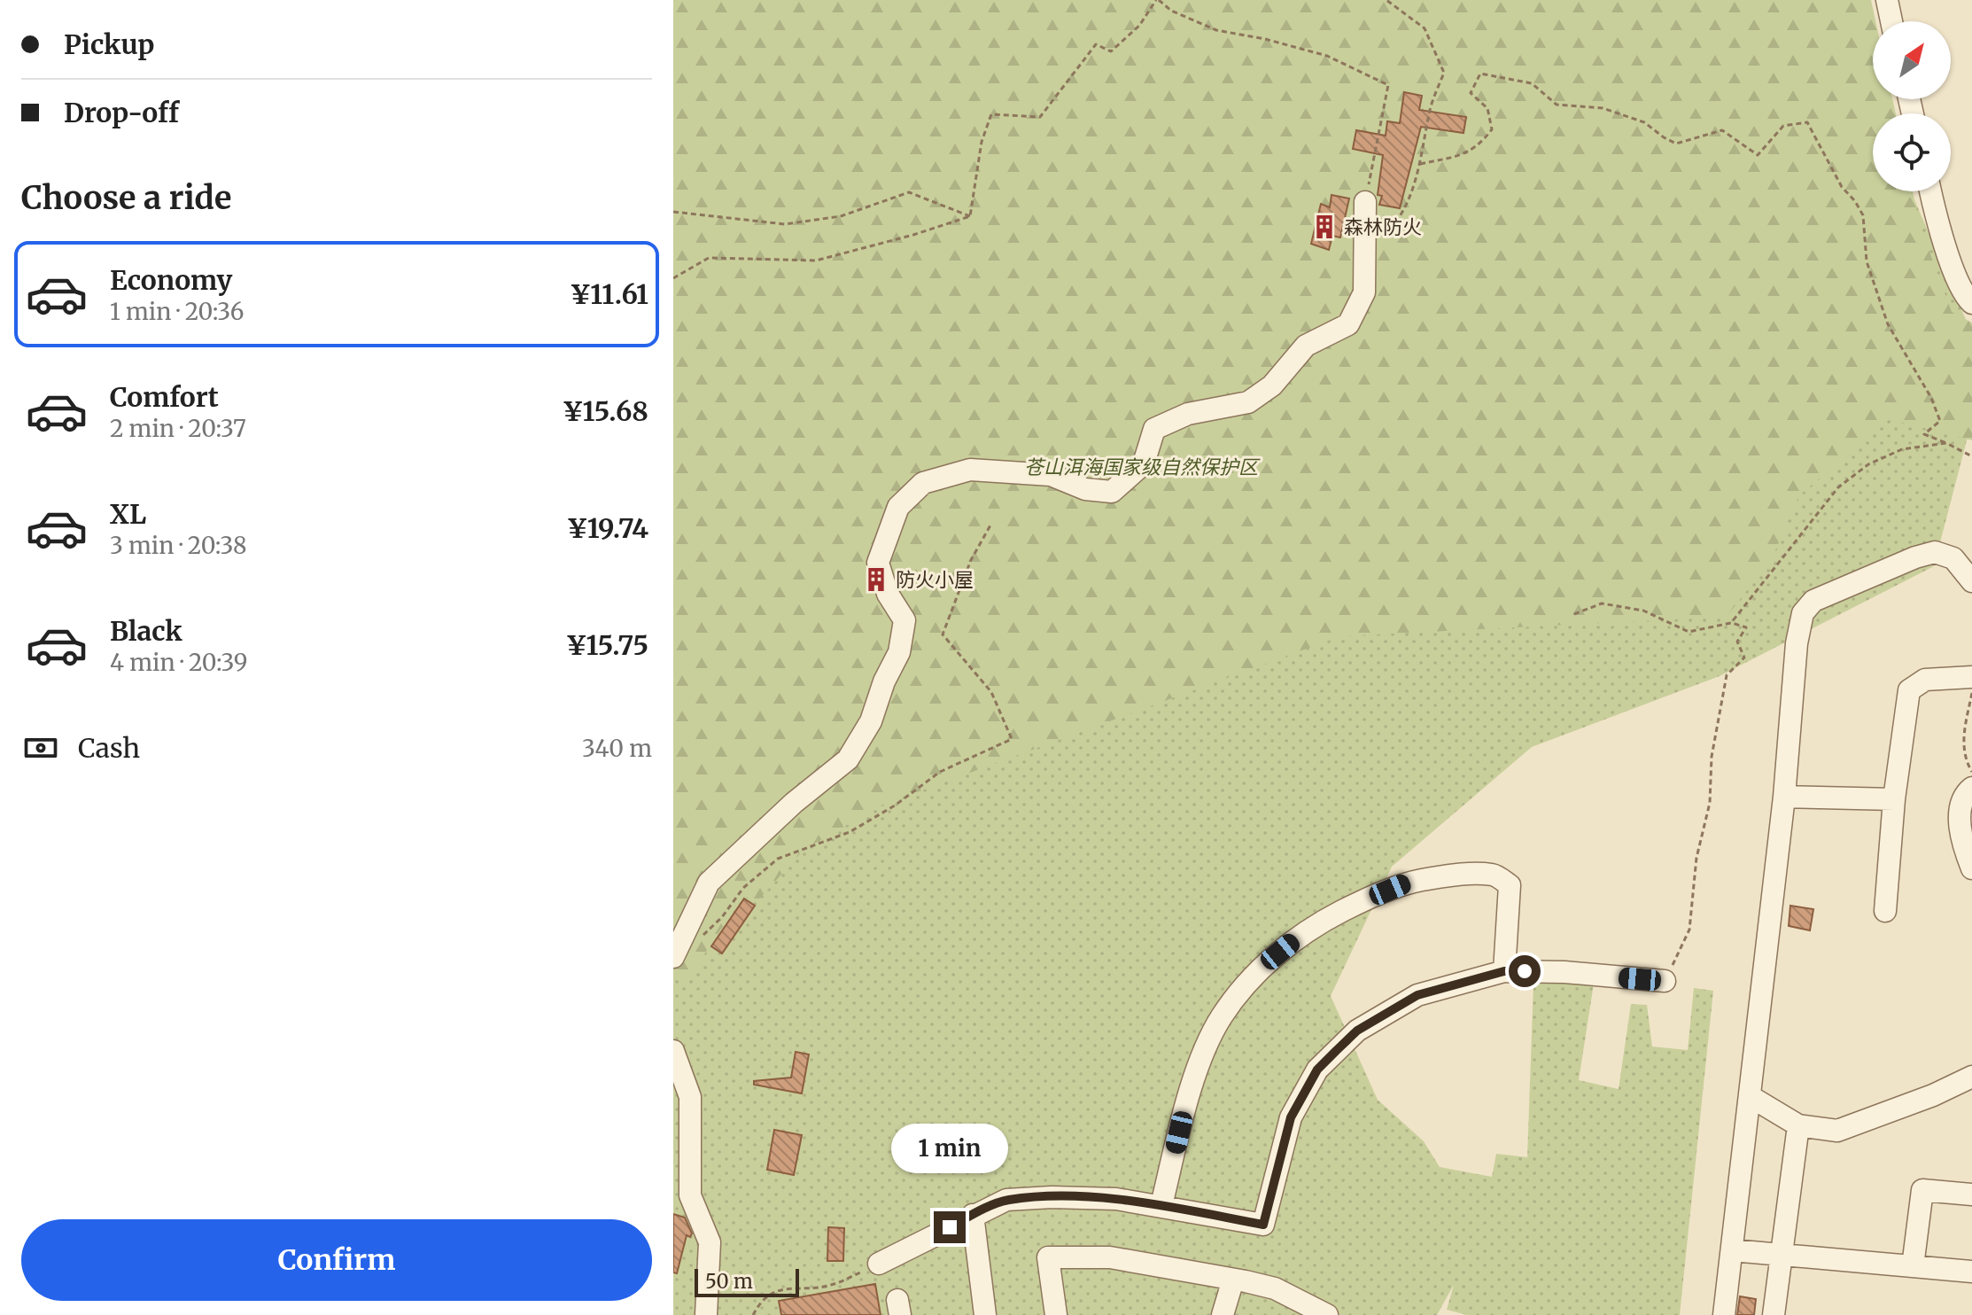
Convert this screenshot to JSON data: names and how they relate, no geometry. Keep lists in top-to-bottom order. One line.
{"parks":["苍山洱海国家级自然保护区"],"places":{"building":["森林防火","防火小屋"]},"scale_bar":"50 m","north":"top right","page":{"banner":["Pickup","Drop-off"],"heading":"Choose a ride","list":[{"name":"Economy","note":"1 min · 20:36","value":"¥11.61"},{"name":"Comfort","note":"2 min · 20:37","value":"¥15.68"},{"name":"XL","note":"3 min · 20:38","value":"¥19.74"},{"name":"Black","note":"4 min · 20:39","value":"¥15.75"}],"pay":["Cash","340 m"],"bubble":"1 min","buttons":"Confirm","scale":"50 m"}}
